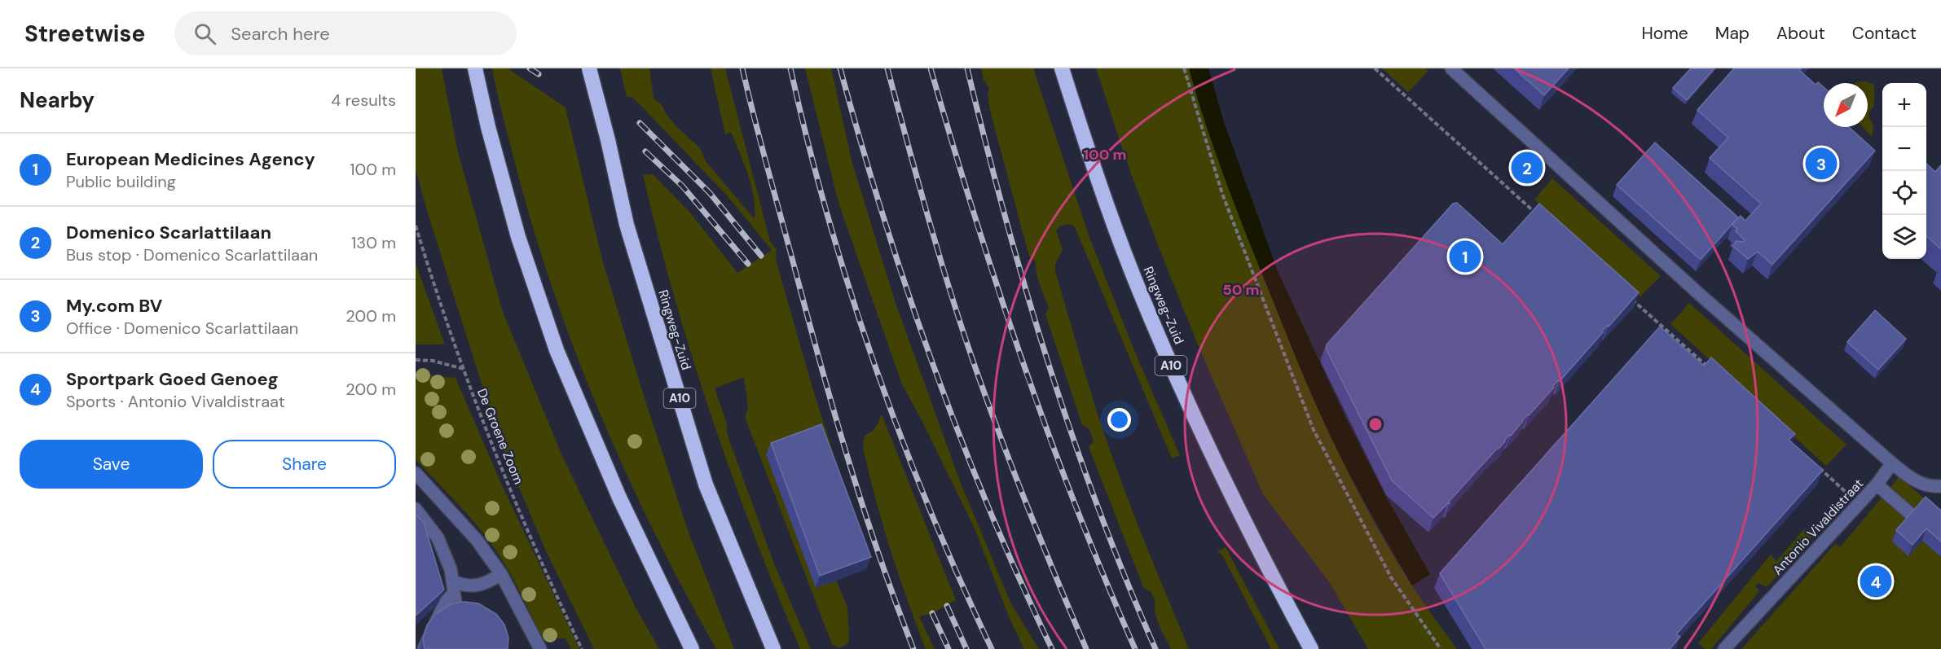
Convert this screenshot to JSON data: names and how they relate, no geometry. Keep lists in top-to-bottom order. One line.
{"streets":{"highway":["Ringweg-Zuid","A10"],"street":["Antonio Vivaldistraat"],"path":["De Groene Zoom"]},"north":"bottom left","page":{"header":"Streetwise","search":"Search here","nav":["Home","Map","About","Contact"],"heading":["Nearby","4 results"],"map_buttons":["+","−"],"list":[{"mark":"1","name":"European Medicines Agency","note":"Public building","value":"100 m"},{"mark":"2","name":"Domenico Scarlattilaan","note":"Bus stop · Domenico Scarlattilaan","value":"130 m"},{"mark":"3","name":"My.com BV","note":"Office · Domenico Scarlattilaan","value":"200 m"},{"mark":"4","name":"Sportpark Goed Genoeg","note":"Sports · Antonio Vivaldistraat","value":"200 m"}],"pins":["3","2","1","4"],"buttons":["Save","Share"]},"rings":["100 m","50 m"]}
